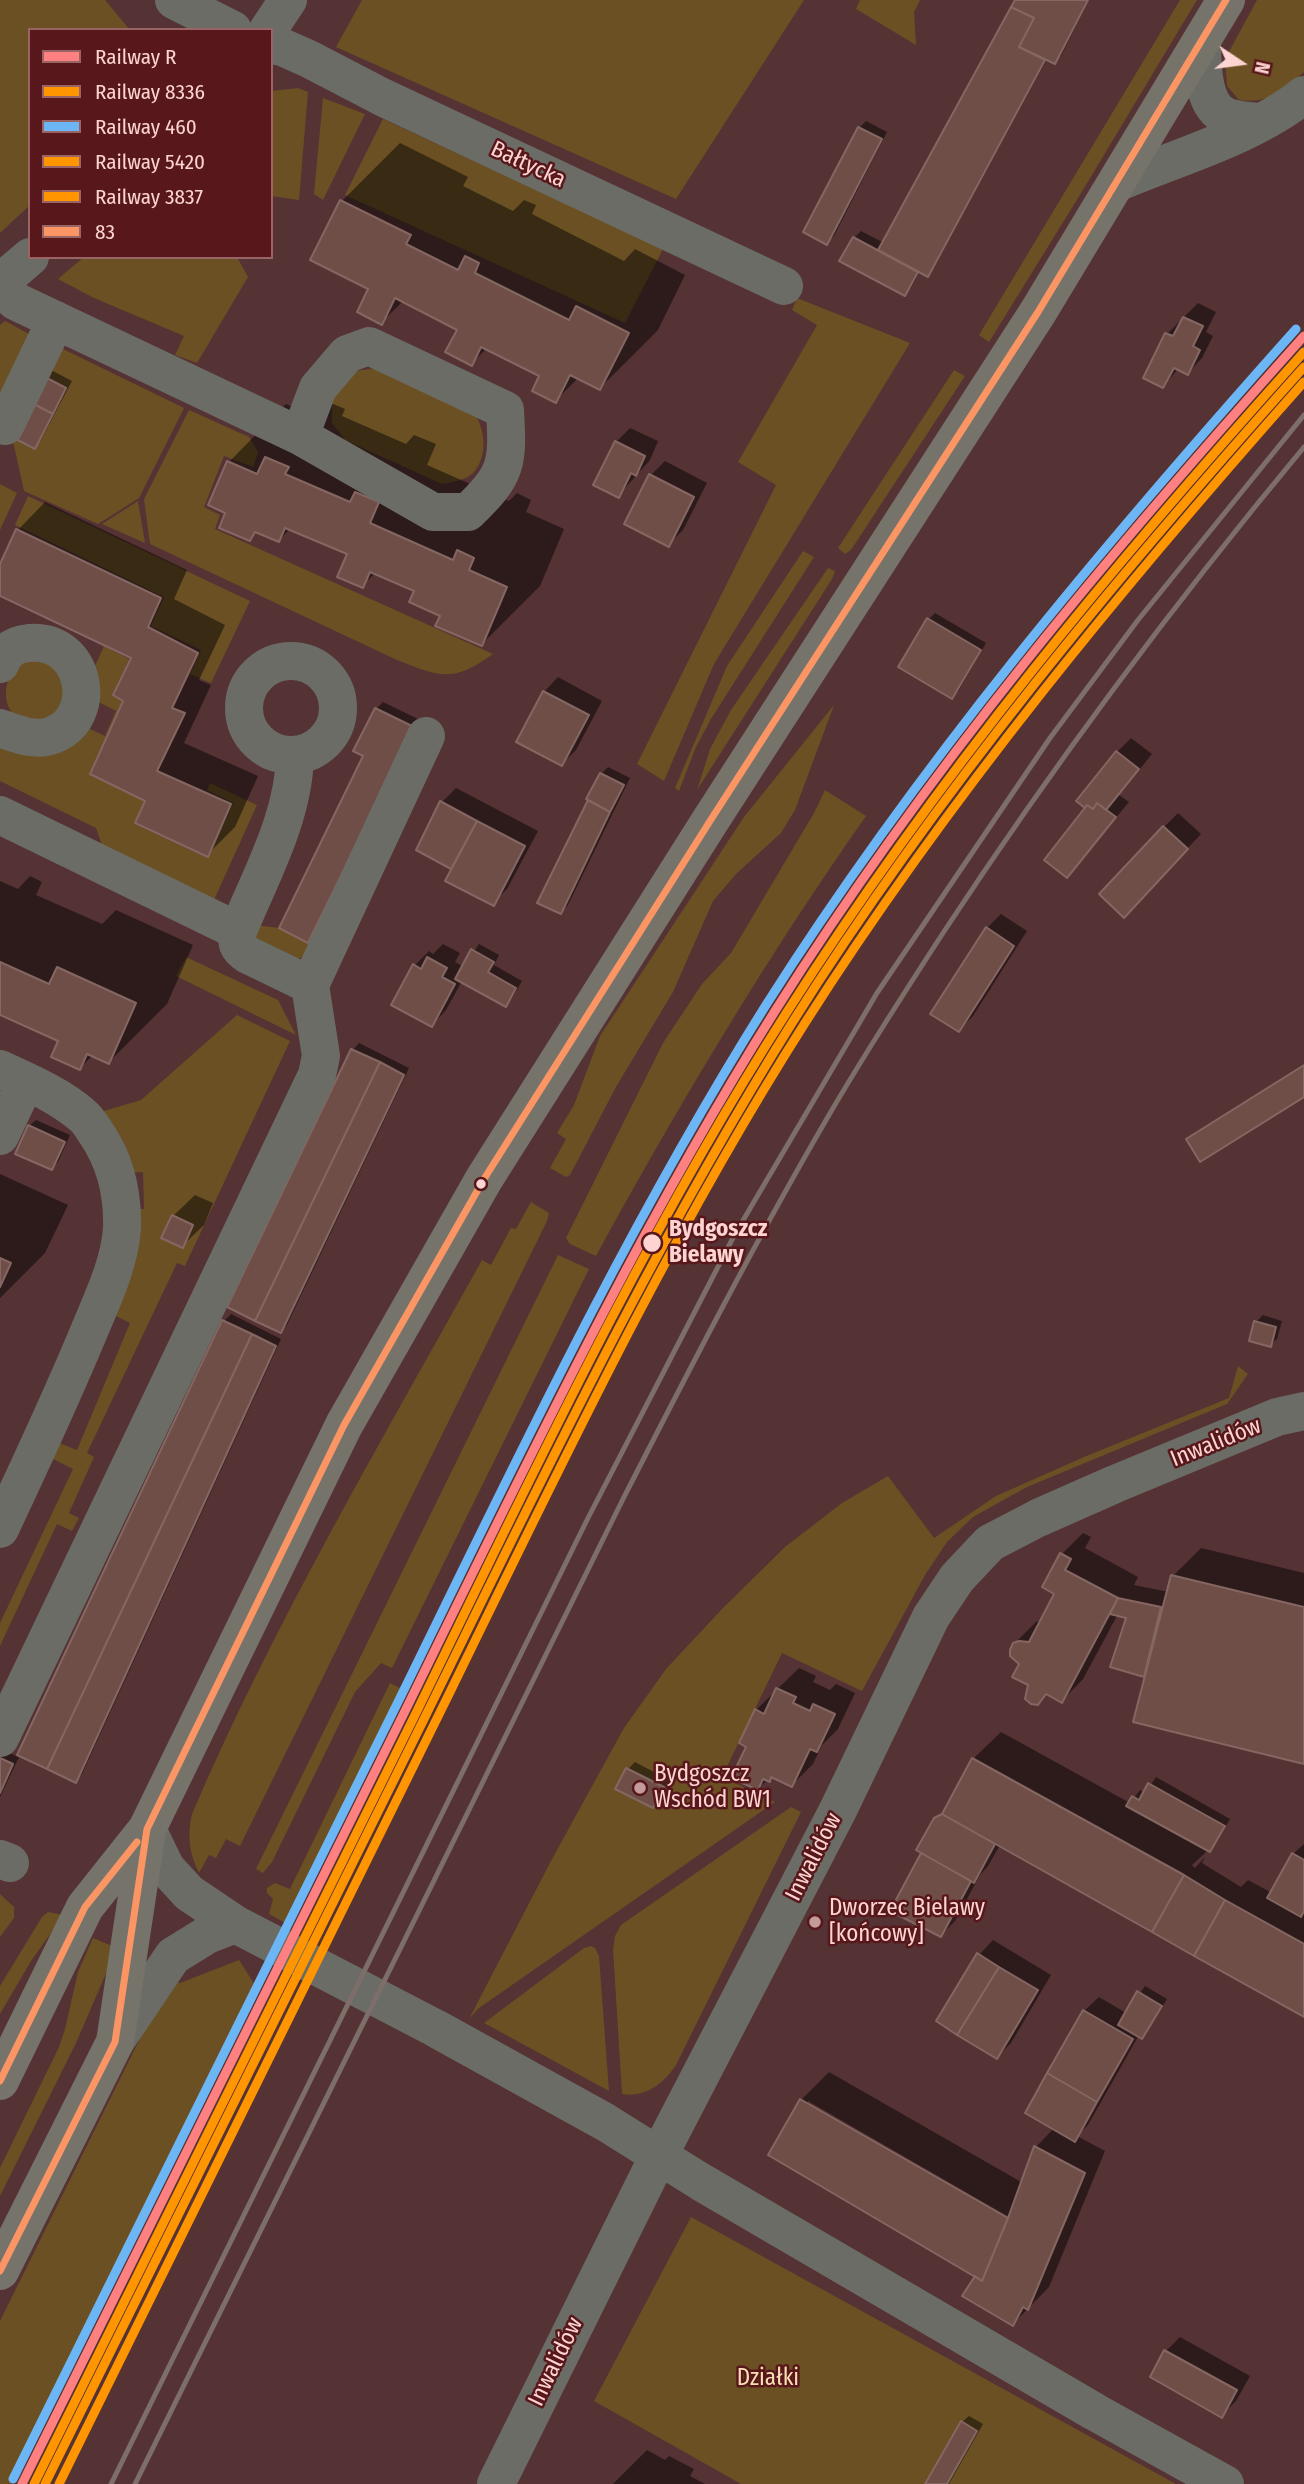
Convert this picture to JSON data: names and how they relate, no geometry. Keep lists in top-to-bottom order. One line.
{"streets":{"street":["Bałtycka","Inwalidów"]},"parks":["Działki"],"places":["Bydgoszcz Bielawy","Bydgoszcz Wschód BW1","Dworzec Bielawy [końcowy]"],"lines":["transit line 83","rail line 460","rail line R","rail line 8336","rail line 5420","rail line 3837"],"legend":["Railway R","Railway 8336","Railway 460","Railway 5420","Railway 3837","83"],"north":"right"}
